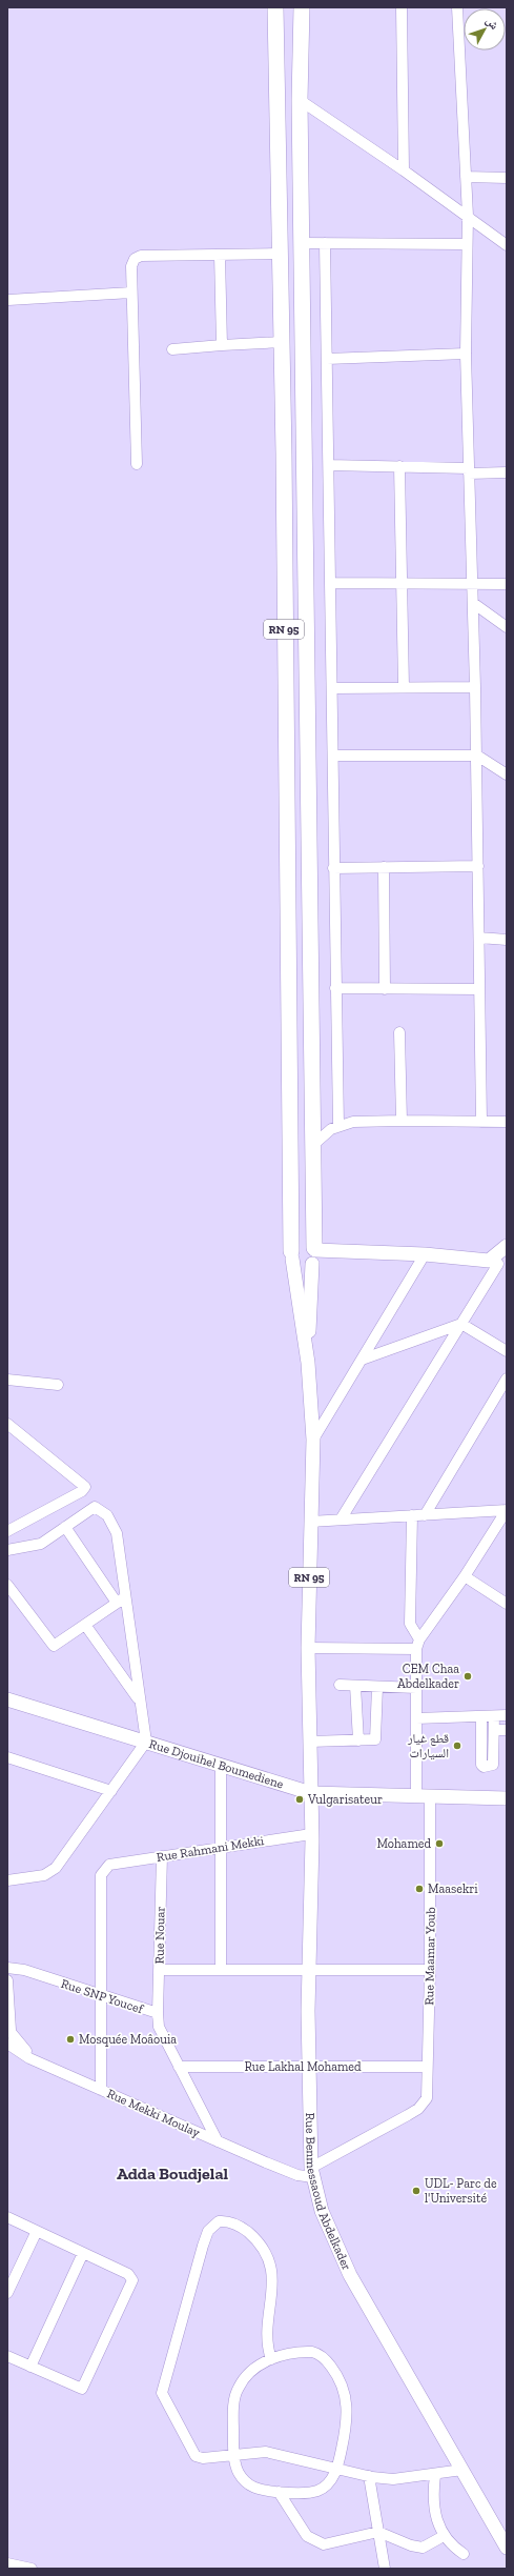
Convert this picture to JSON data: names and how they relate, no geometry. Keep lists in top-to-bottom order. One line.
{"streets":{"highway":["RN 95"],"main road":["Rue Djouihel Boumediene","Rue Benmessaoud Abdelkader"],"street":["Rue Rahmani Mekki","Rue Nouar","Rue Maamar Youb","Rue SNP Youcef","Rue Lakhal Mohamed","Rue Mekki Moulay"]},"crossings":[["RN 95","Rue Djouihel Boumediene"],["RN 95","Rue Benmessaoud Abdelkader"],["Rue Djouihel Boumediene","Rue Maamar Youb"],["Rue Djouihel Boumediene","Rue Benmessaoud Abdelkader"],["Rue Rahmani Mekki","Rue Nouar"],["Rue Rahmani Mekki","Rue SNP Youcef"],["Rue Rahmani Mekki","Rue Benmessaoud Abdelkader"],["Rue Nouar","Rue SNP Youcef"],["Rue Maamar Youb","Rue Lakhal Mohamed"],["Rue Maamar Youb","Rue Mekki Moulay"],["Rue Maamar Youb","Rue Benmessaoud Abdelkader"],["Rue SNP Youcef","Rue Lakhal Mohamed"],["Rue SNP Youcef","Rue Mekki Moulay"],["Rue Lakhal Mohamed","Rue Benmessaoud Abdelkader"],["Rue Mekki Moulay","Rue Benmessaoud Abdelkader"]],"districts":["Adda Boudjelal"],"places":["CEM Chaa Abdelkader","قطع غيار السيارات","Vulgarisateur","Mohamed","Maasekri","Mosquée Moâouia","UDL- Parc de l'Université"],"north":"top right"}
